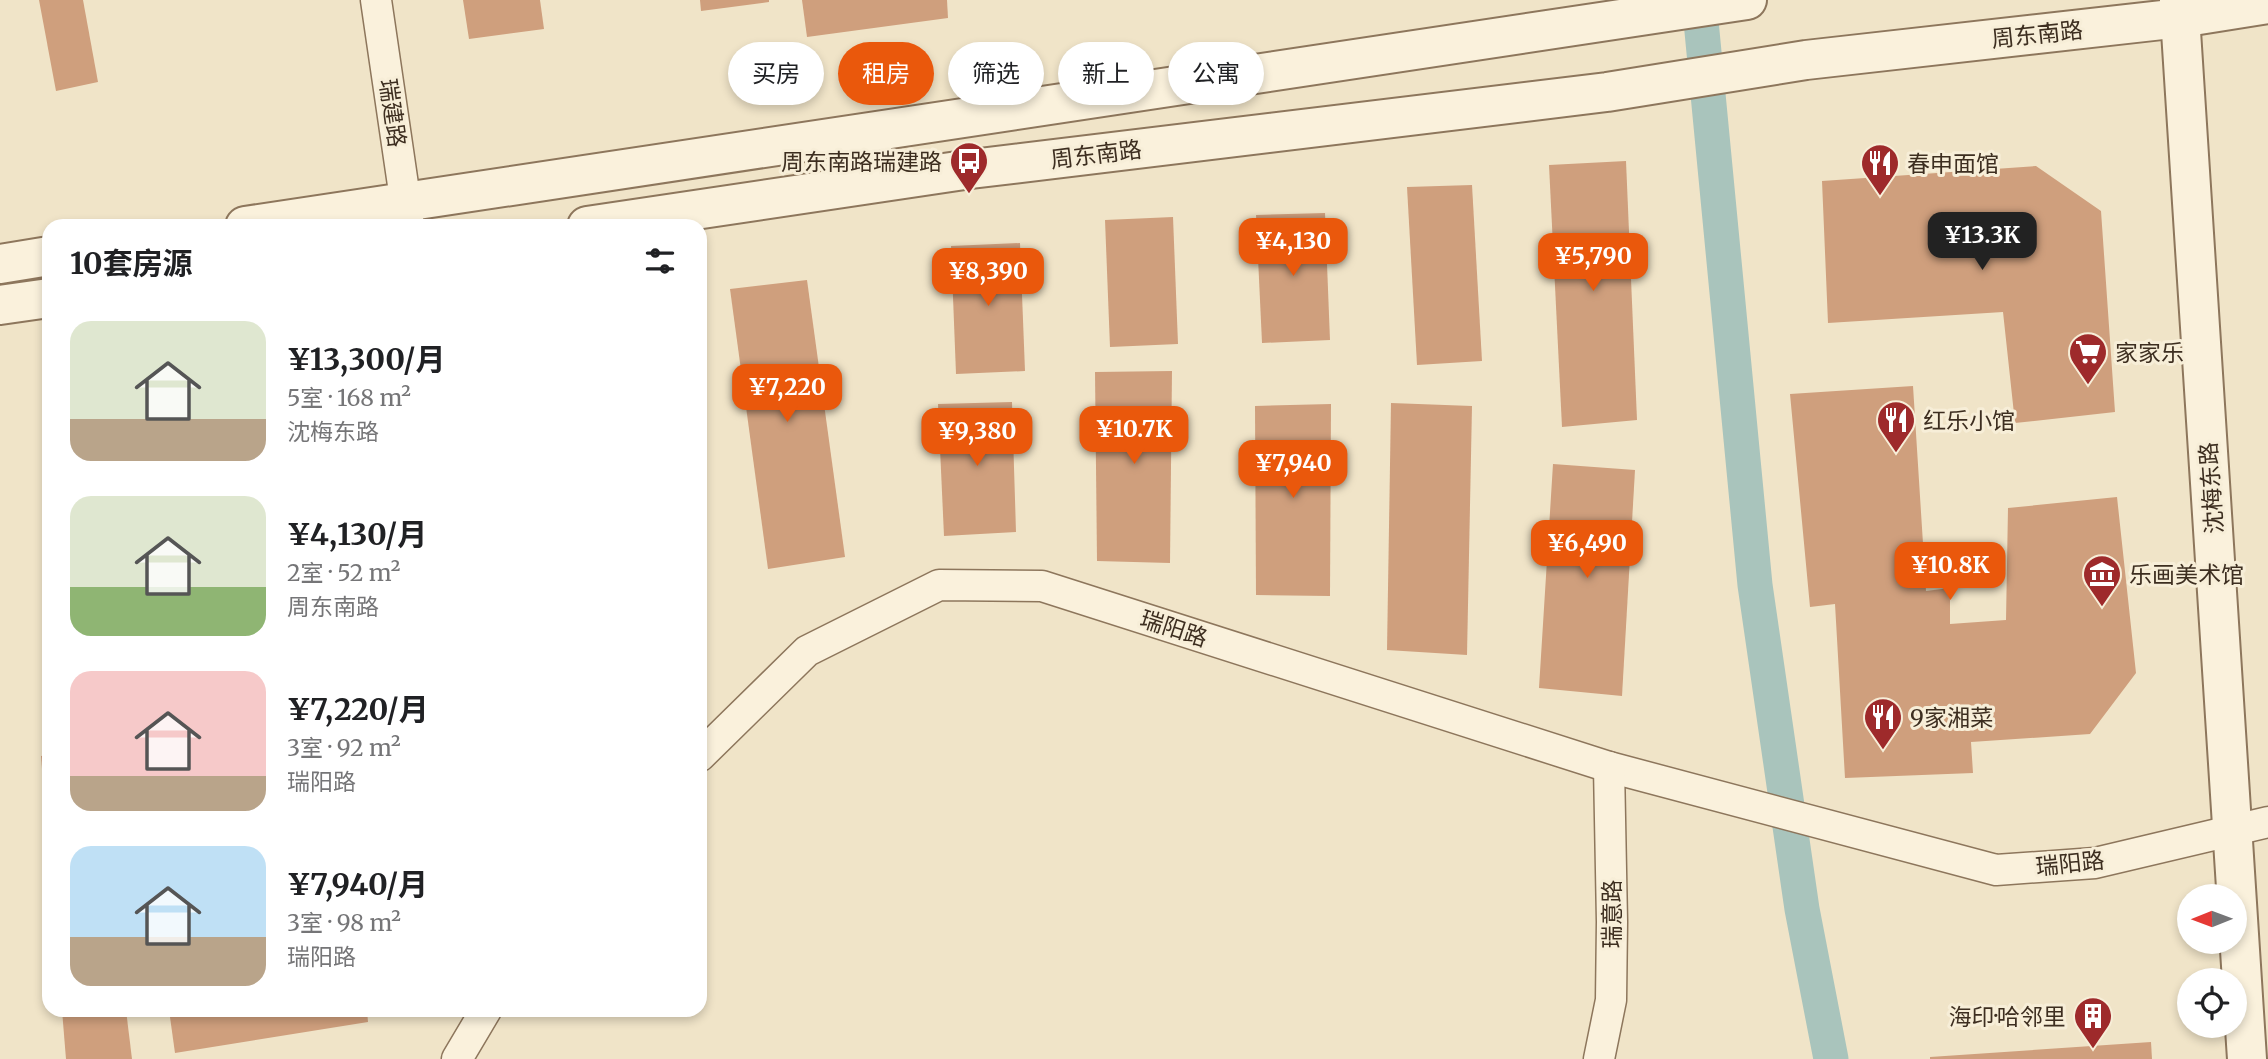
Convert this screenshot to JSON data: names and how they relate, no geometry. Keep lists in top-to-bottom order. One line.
{"streets":{"street":["周东南路","瑞建路","沈梅东路","瑞阳路","瑞意路"]},"crossings":[["周东南路","沈梅东路"],["沈梅东路","瑞阳路"],["瑞阳路","瑞意路"]],"places":{"bus stop":["周东南路瑞建路"],"restaurant":["春申面馆","红乐小馆","9家湘菜"],"supermarket":["家家乐"],"museum":["乐画美术馆"],"building":["海印·哈邻里"]},"north":"left","page":{"chip":["买房","租房","筛选","新上","公寓"],"price":["¥13.3K","¥4,130","¥5,790","¥8,390","¥7,220","¥10.7K","¥9,380","¥7,940","¥6,490","¥10.8K"],"heading":"10套房源","list":[{"name":"¥13,300/月","note":"5室 · 168 m² · 沈梅东路"},{"name":"¥4,130/月","note":"2室 · 52 m² · 周东南路"},{"name":"¥7,220/月","note":"3室 · 92 m² · 瑞阳路"},{"name":"¥7,940/月","note":"3室 · 98 m² · 瑞阳路"}]}}
